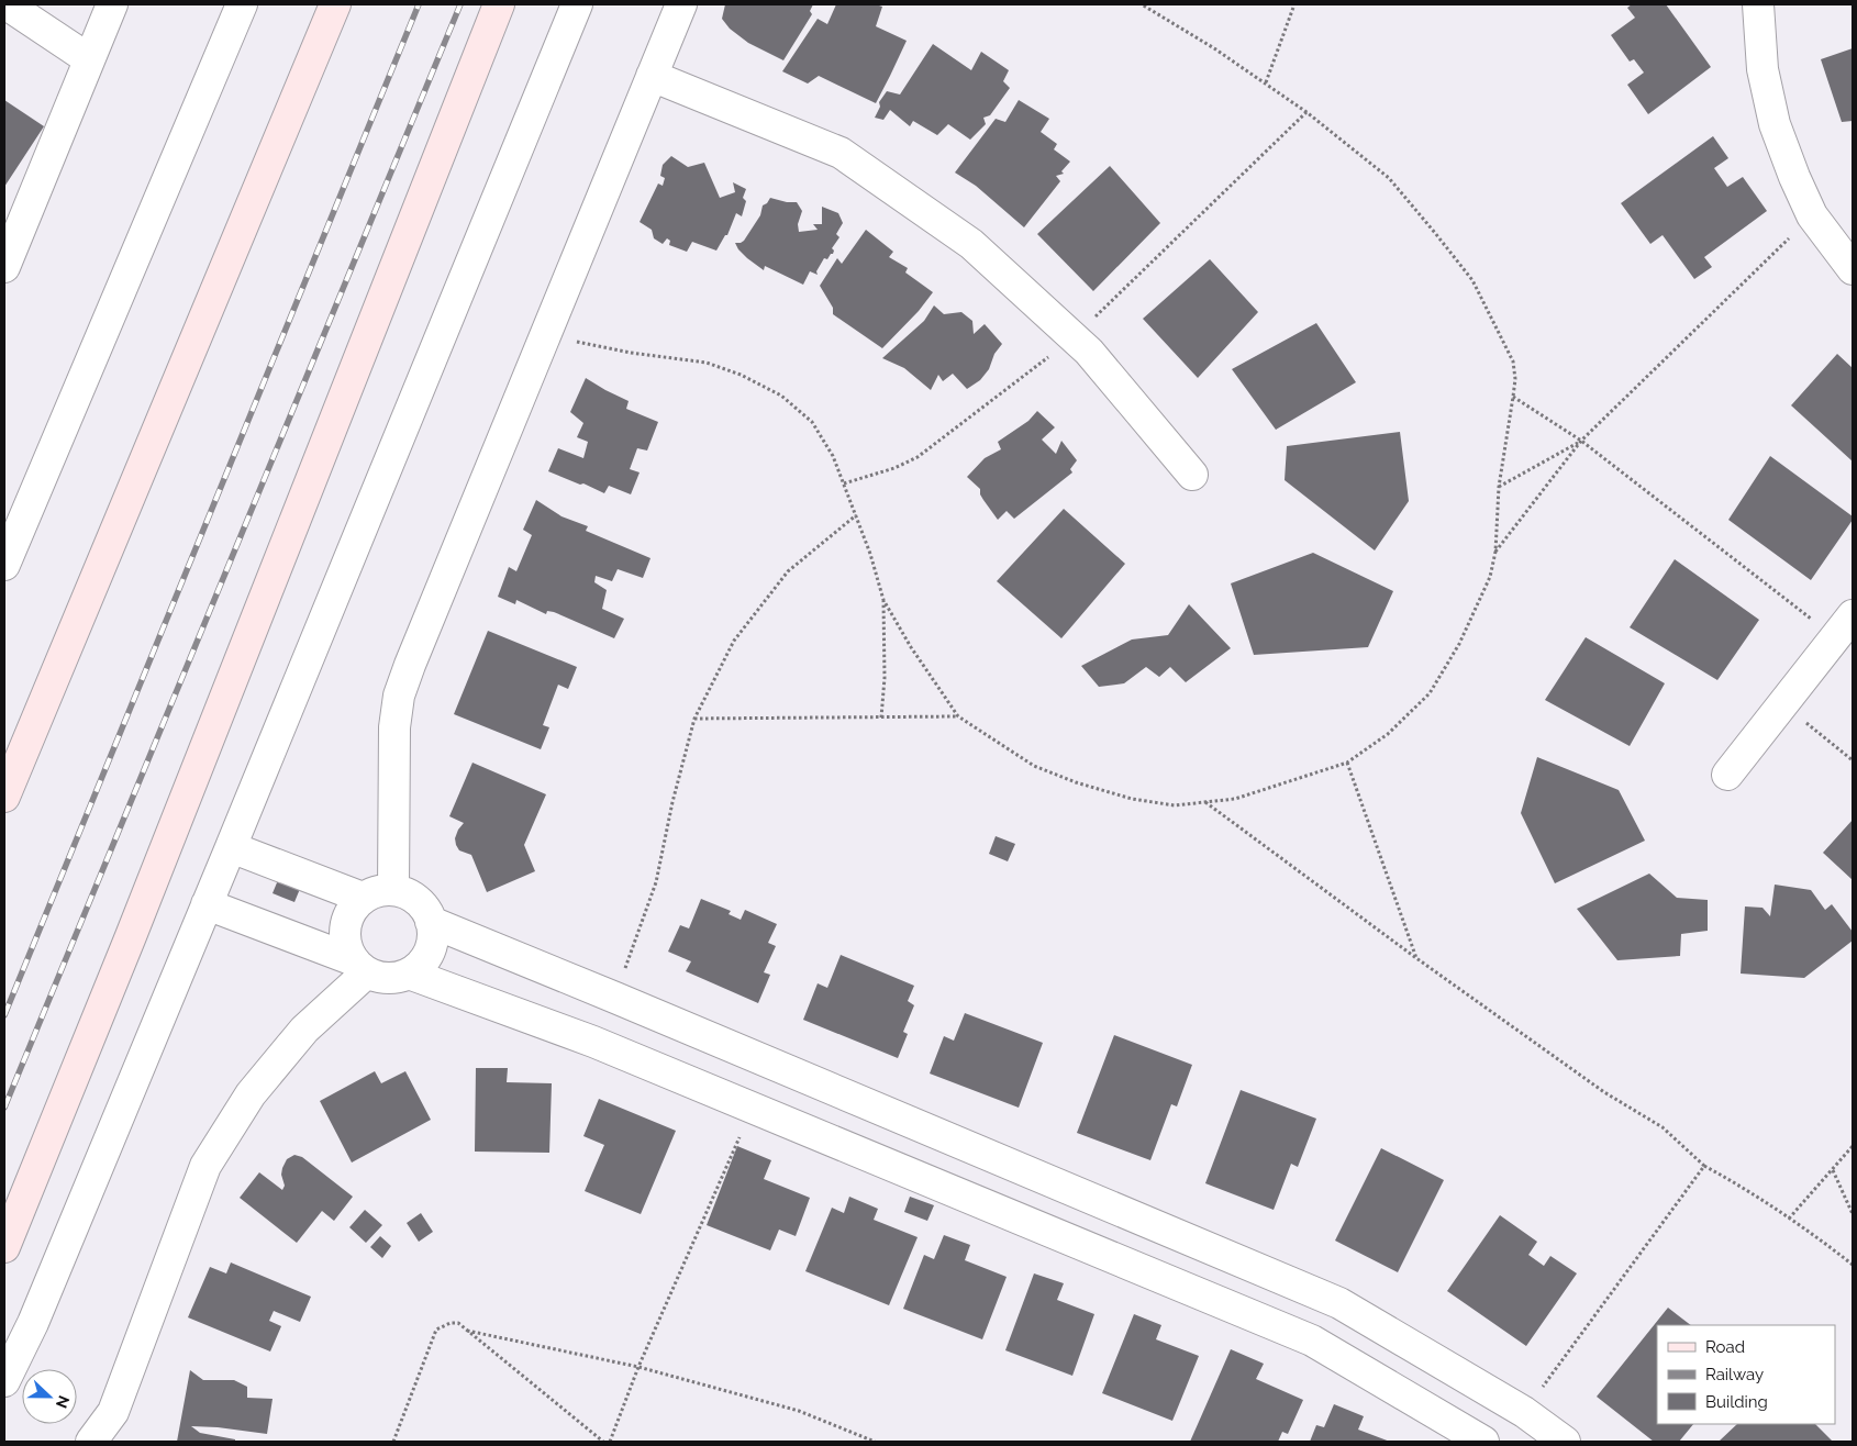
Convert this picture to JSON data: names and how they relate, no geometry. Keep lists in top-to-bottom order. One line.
{"legend":["Road","Railway","Building"],"north":"right"}
